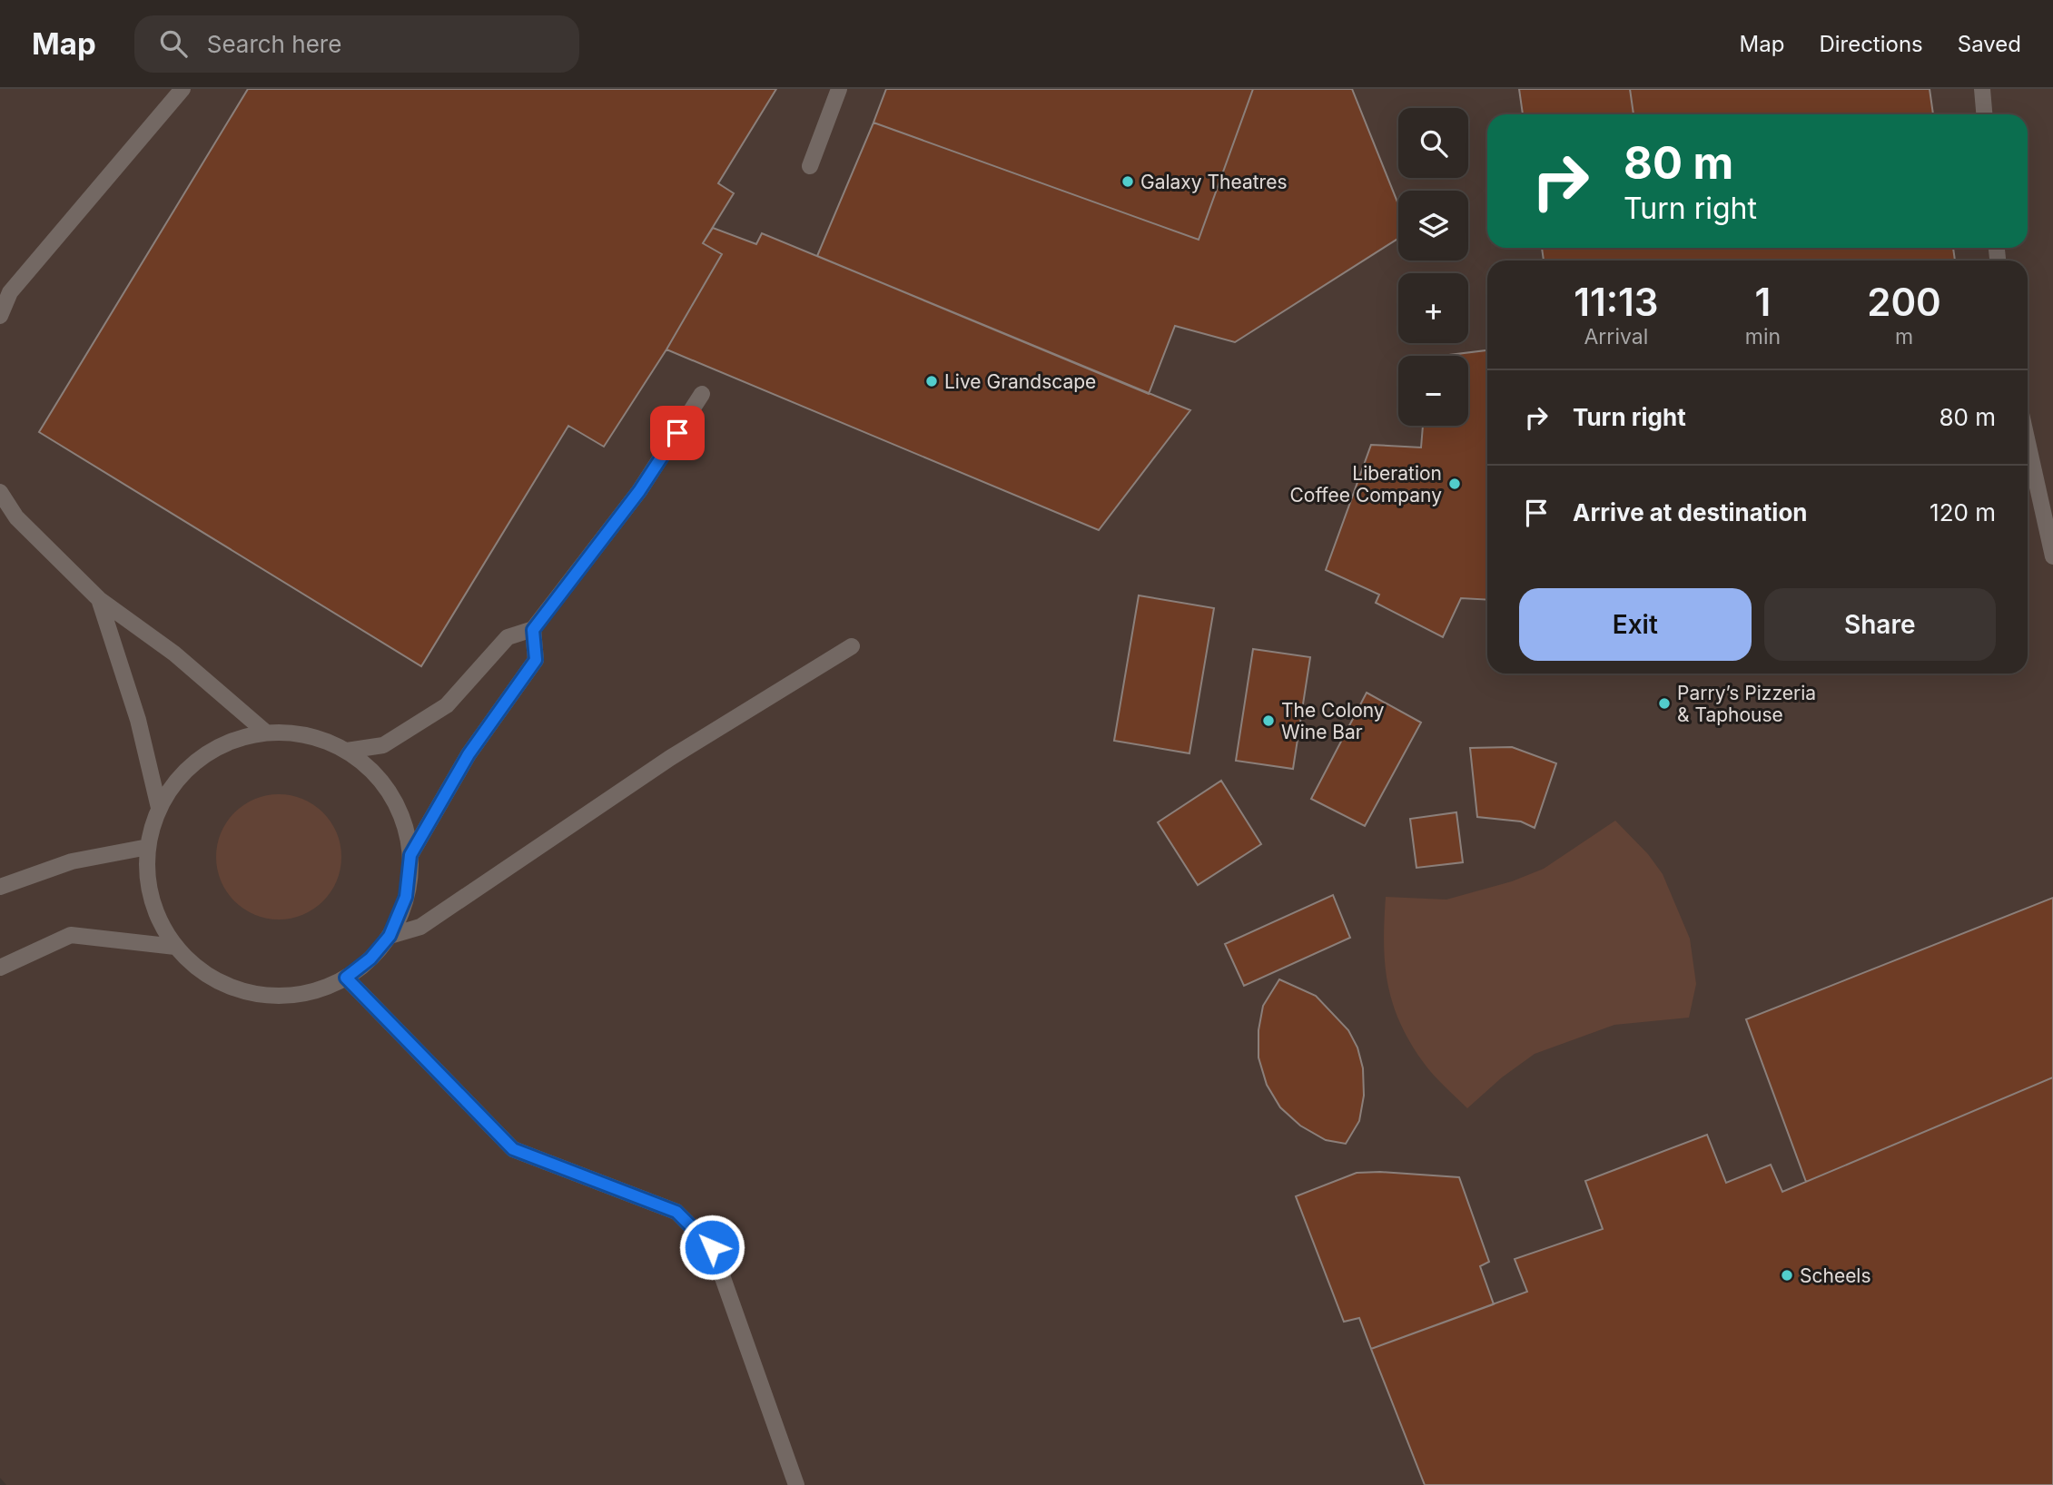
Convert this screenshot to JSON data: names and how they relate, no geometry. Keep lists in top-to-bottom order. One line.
{"places":["Galaxy Theatres","Live Grandscape","Liberation Coffee Company","Parry’s Pizzeria & Taphouse","The Colony Wine Bar","Scheels"],"page":{"header":"Map","search":"Search here","nav":["Map","Directions","Saved"],"map_buttons":["+","−"],"turn":["80 m","Turn right"],"eta":["11:13","Arrival","1","min","200","m"],"list":[{"name":"Turn right","value":"80 m"},{"name":"Arrive at destination","value":"120 m"}],"buttons":["Exit","Share"]}}
